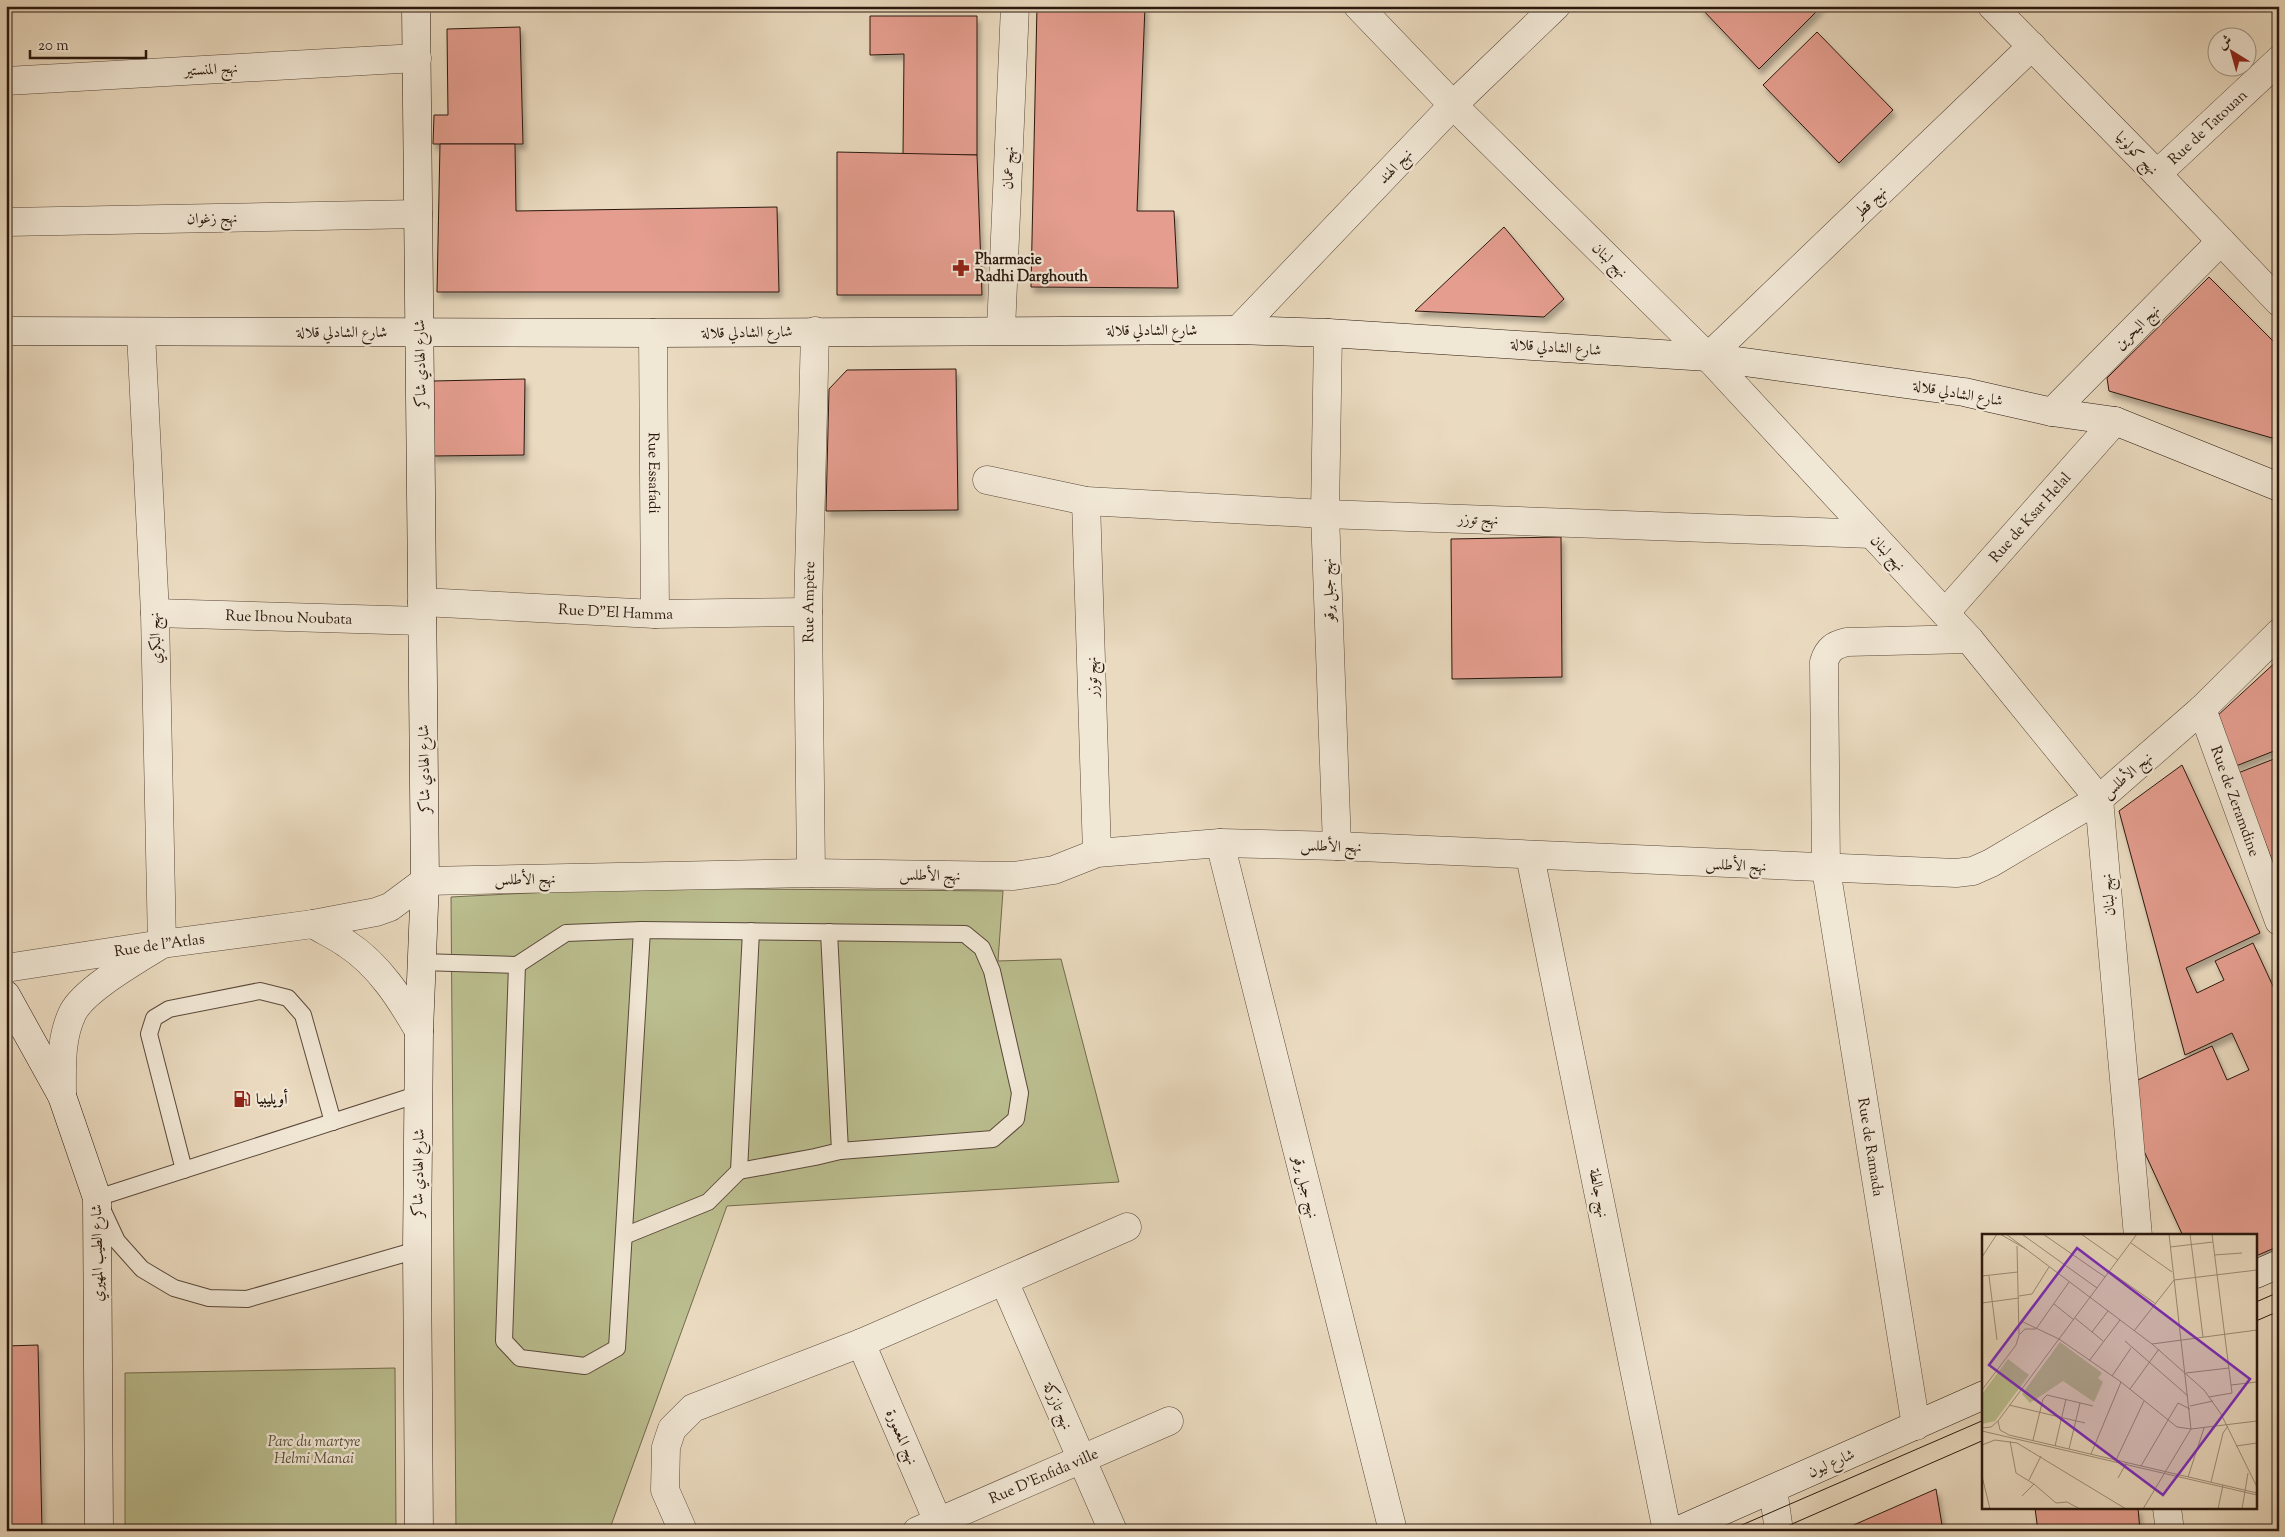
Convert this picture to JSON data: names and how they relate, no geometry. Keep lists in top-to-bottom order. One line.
{"streets":{"street":["نهج المنستير","Rue de Tatouan","نهج كولونيا","نهج الهند","نهج عمان","نهج قطر","نهج زغوان","نهج لبنان","نهج البحرين","شارع الشادلي قلالة","شارع الهادي شاكر","Rue Essafadi","Rue de Ksar Helal","نهج توزر","نهج جبل برقو","Rue Ampère","Rue D\"El Hamma","Rue Ibnou Noubata","نهج البكري","نهج الأطلس","Rue de Zeramdine","Rue de l\"Atlas","Rue de Ramada","نهج جالطة","شارع الطيب المهيري","نهج تازركة","نهج المعمورة","شارع ليون","Rue D'Enfida ville"]},"crossings":[["نهج المنستير","شارع الهادي شاكر"],["Rue de Tatouan","نهج كولونيا"],["نهج كولونيا","نهج قطر"],["نهج كولونيا","نهج البحرين"],["نهج الهند","نهج لبنان"],["نهج الهند","شارع الشادلي قلالة"],["نهج عمان","شارع الشادلي قلالة"],["نهج قطر","نهج لبنان"],["نهج قطر","شارع الشادلي قلالة"],["نهج زغوان","شارع الهادي شاكر"],["نهج لبنان","شارع الشادلي قلالة"],["نهج لبنان","Rue de Ksar Helal"],["نهج لبنان","نهج توزر"],["نهج لبنان","نهج الأطلس"],["نهج لبنان","Rue de Ramada"],["نهج البحرين","شارع الشادلي قلالة"],["شارع الشادلي قلالة","شارع الهادي شاكر"],["شارع الشادلي قلالة","Rue Essafadi"],["شارع الشادلي قلالة","Rue de Ksar Helal"],["شارع الشادلي قلالة","نهج جبل برقو"],["شارع الشادلي قلالة","Rue Ampère"],["شارع الشادلي قلالة","نهج البكري"],["شارع الهادي شاكر","Rue D\"El Hamma"],["شارع الهادي شاكر","Rue Ibnou Noubata"],["شارع الهادي شاكر","نهج الأطلس"],["Rue Essafadi","Rue D\"El Hamma"],["نهج توزر","نهج جبل برقو"],["نهج توزر","نهج الأطلس"],["نهج جبل برقو","نهج الأطلس"],["Rue Ampère","Rue D\"El Hamma"],["Rue Ampère","نهج الأطلس"],["Rue D\"El Hamma","Rue Ibnou Noubata"],["Rue Ibnou Noubata","نهج البكري"],["نهج البكري","Rue de l\"Atlas"],["نهج الأطلس","Rue de Zeramdine"],["نهج الأطلس","Rue de Ramada"],["نهج الأطلس","نهج جالطة"],["Rue de Ramada","شارع ليون"],["نهج تازركة","Rue D'Enfida ville"],["نهج المعمورة","Rue D'Enfida ville"]],"parks":["Parc du martyre Helmi Manai"],"places":{"pharmacy":["Pharmacie Radhi Darghouth"],"fuel station":["أويليبيا"]},"scale_bar":"20 m","north":"top left"}
